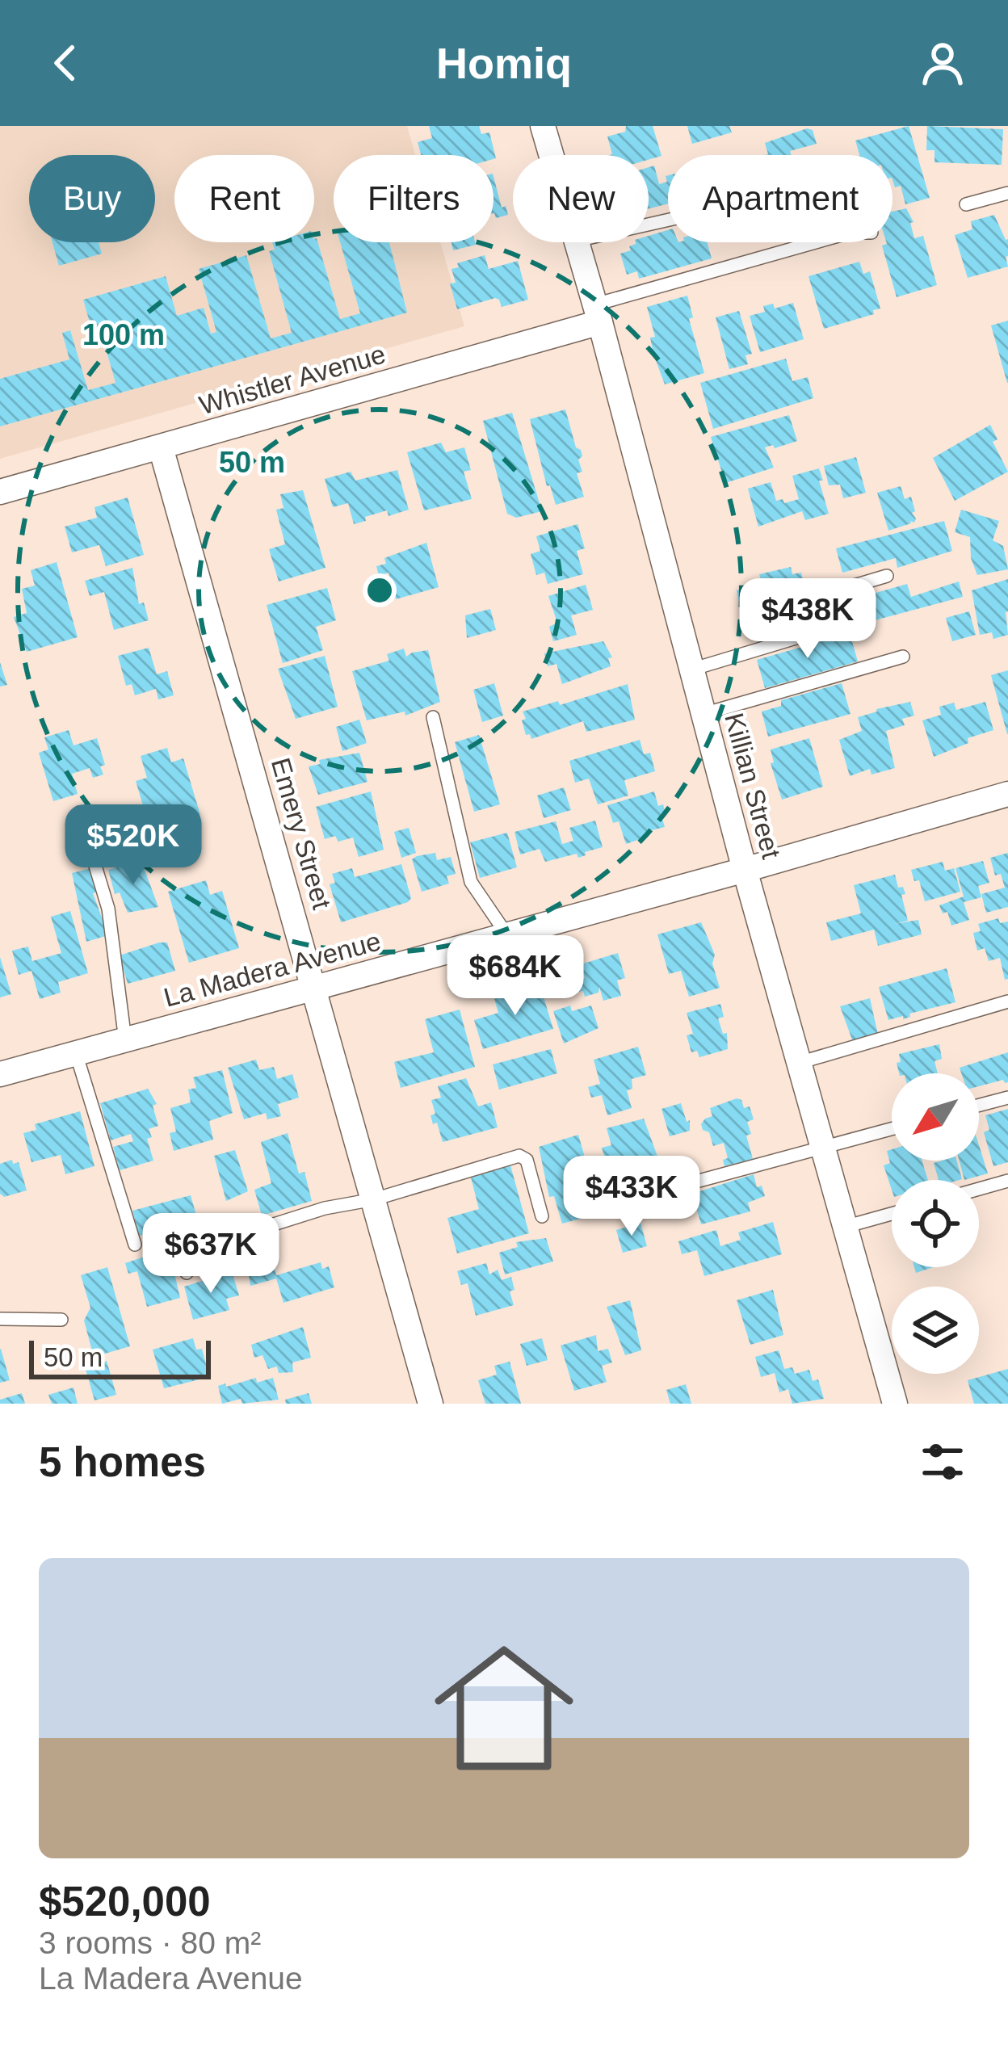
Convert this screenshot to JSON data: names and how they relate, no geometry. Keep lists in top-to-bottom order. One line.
{"streets":{"street":["Whistler Avenue","Killian Street","Emery Street","La Madera Avenue"]},"crossings":[["Whistler Avenue","Killian Street"],["Whistler Avenue","Emery Street"],["Killian Street","La Madera Avenue"],["Emery Street","La Madera Avenue"]],"scale_bar":"50 m","north":"bottom left","page":{"header":"Homiq","chip":["Buy","Rent","Filters","New","Apartment"],"price":["$438K","$520K","$684K","$433K","$637K"],"scale":"50 m","heading":"5 homes","list":[{"name":"$520,000","note":"3 rooms · 80 m² · La Madera Avenue"}]},"rings":["100 m","50 m"]}
